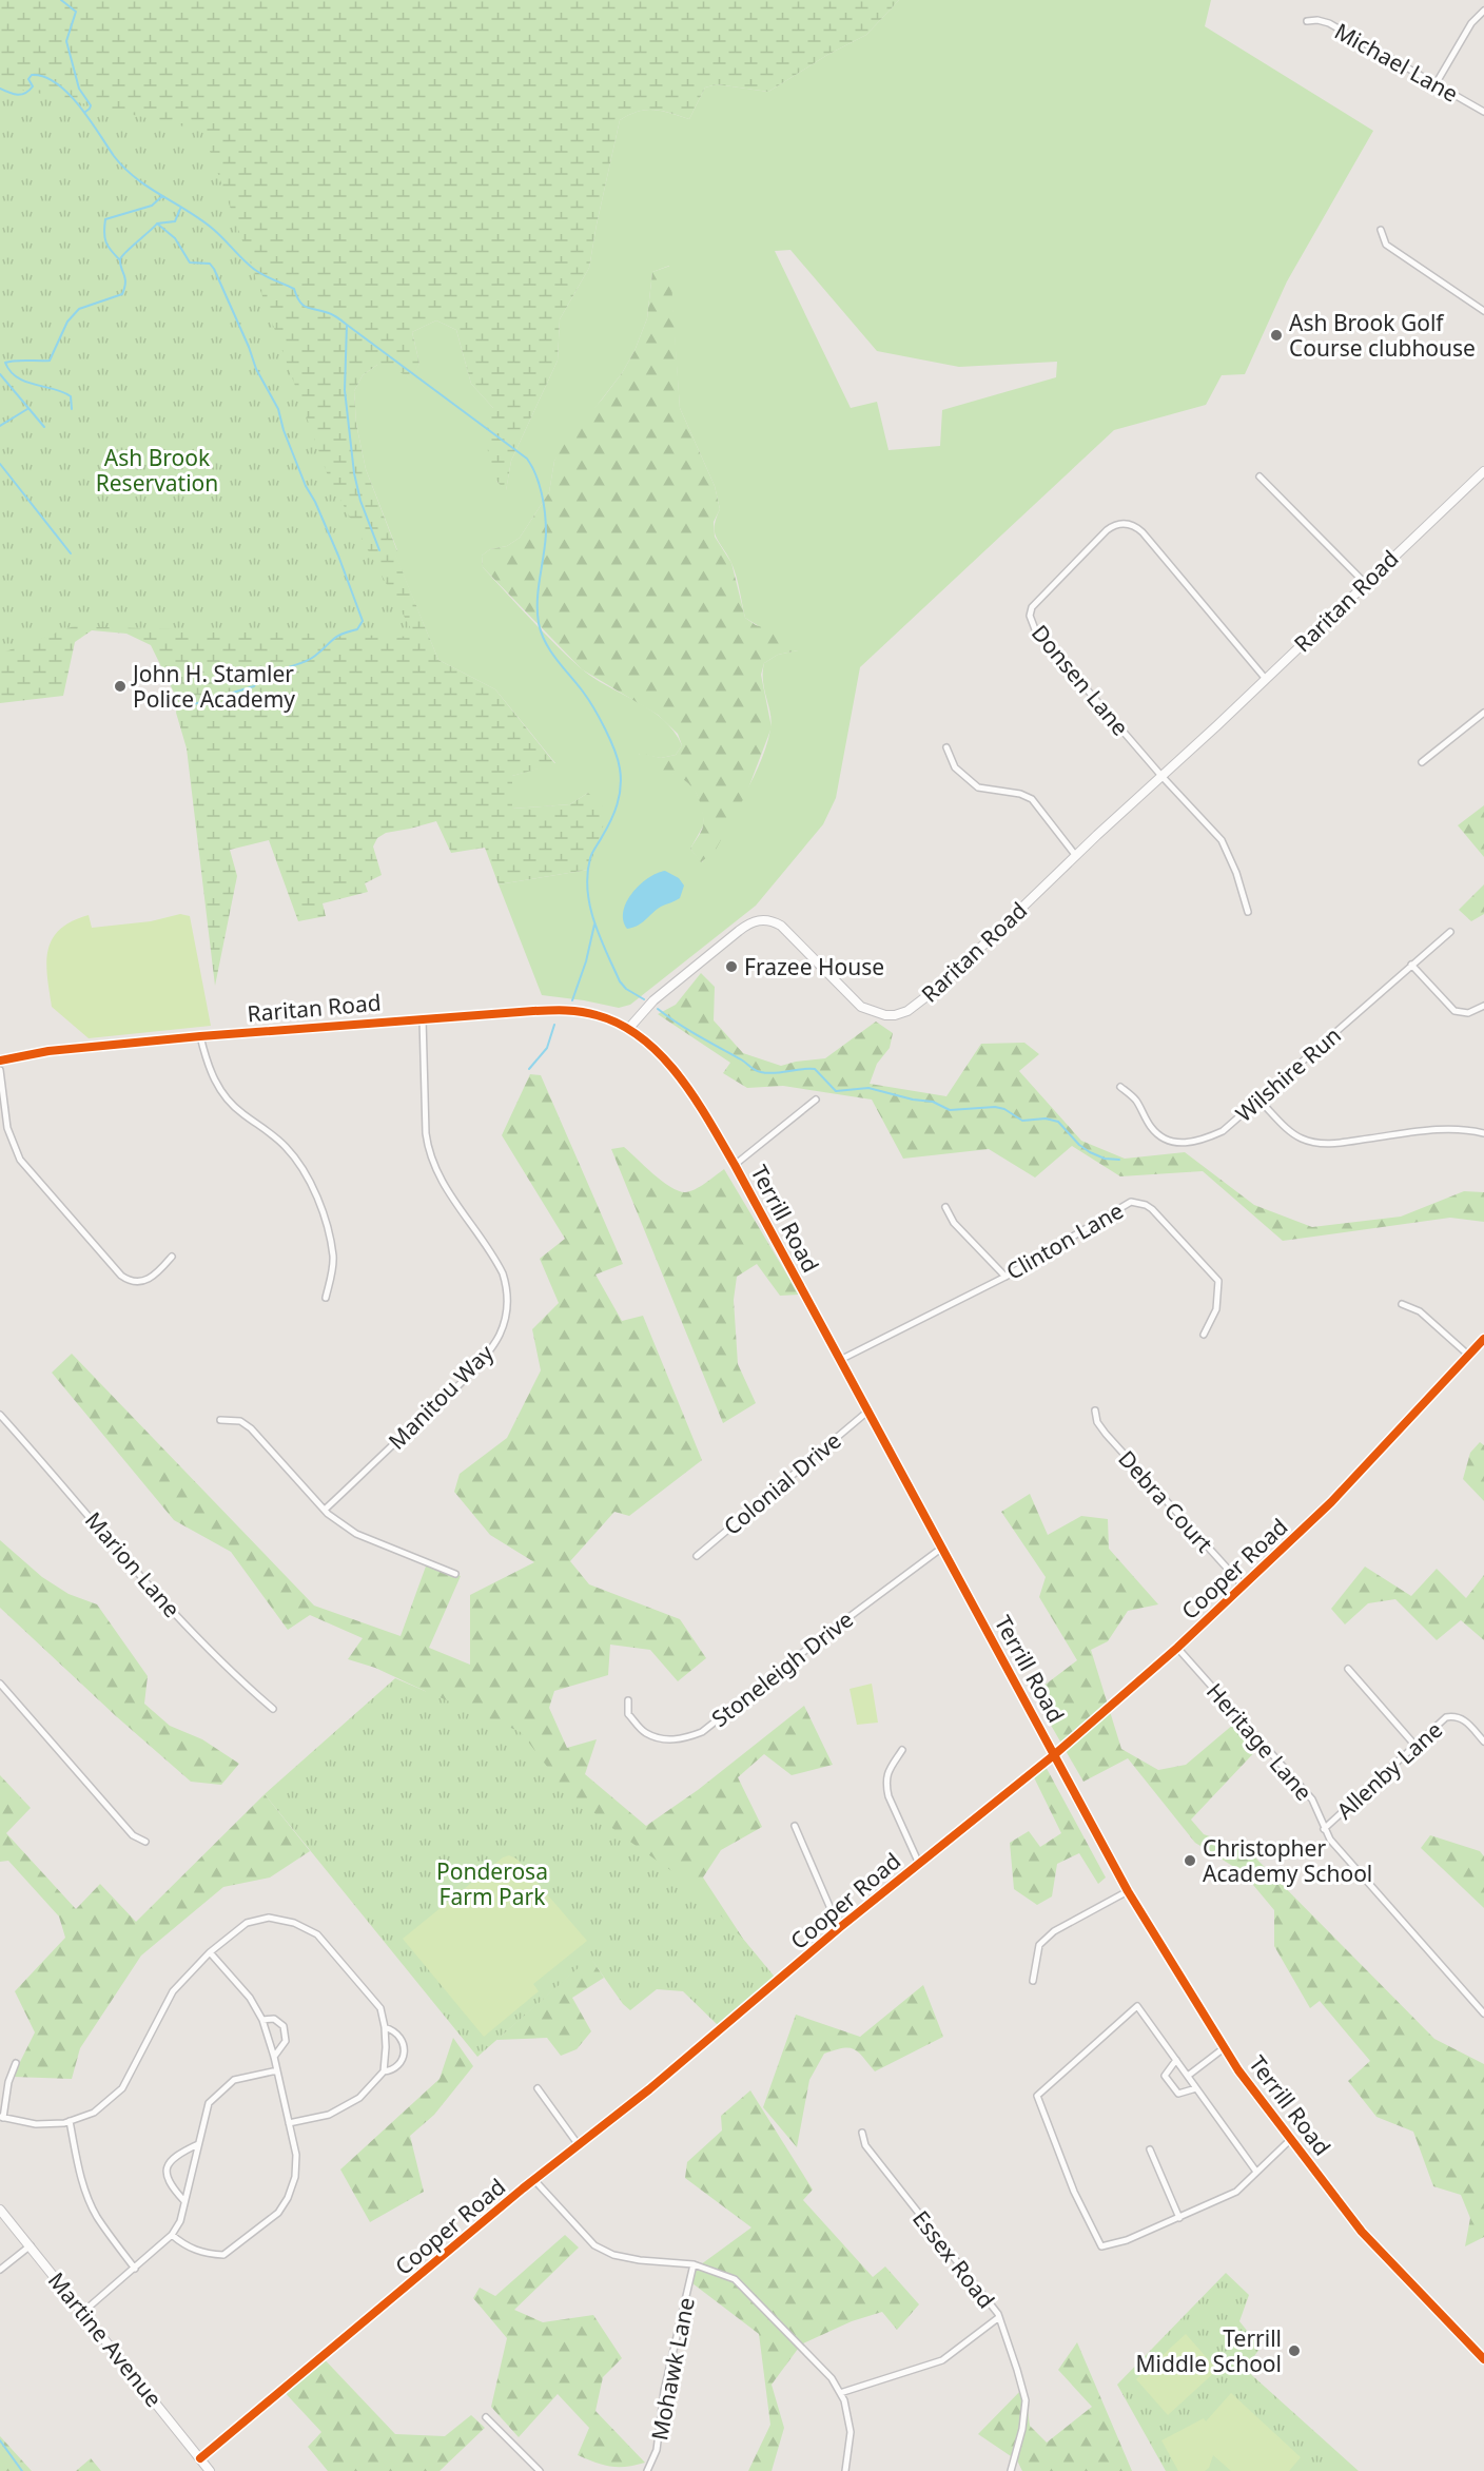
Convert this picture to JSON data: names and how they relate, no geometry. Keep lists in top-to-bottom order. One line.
{"streets":{"street":["Michael Lane","Raritan Road","Donsen Lane","Wilshire Run","Terrill Road","Clinton Lane","Manitou Way","Colonial Drive","Debra Court","Marion Lane","Cooper Road","Stoneleigh Drive","Heritage Lane","Allenby Lane","Essex Road","Martine Avenue","Mohawk Lane"]},"crossings":[["Raritan Road","Donsen Lane"],["Raritan Road","Terrill Road"],["Raritan Road","Manitou Way"],["Terrill Road","Clinton Lane"],["Terrill Road","Colonial Drive"],["Terrill Road","Cooper Road"],["Terrill Road","Stoneleigh Drive"],["Debra Court","Cooper Road"],["Cooper Road","Heritage Lane"],["Cooper Road","Martine Avenue"],["Heritage Lane","Allenby Lane"]],"parks":["Ash Brook Reservation","Ponderosa Farm Park"],"places":["Ash Brook Golf Course clubhouse","John H. Stamler Police Academy","Frazee House","Christopher Academy School","Terrill Middle School"]}
